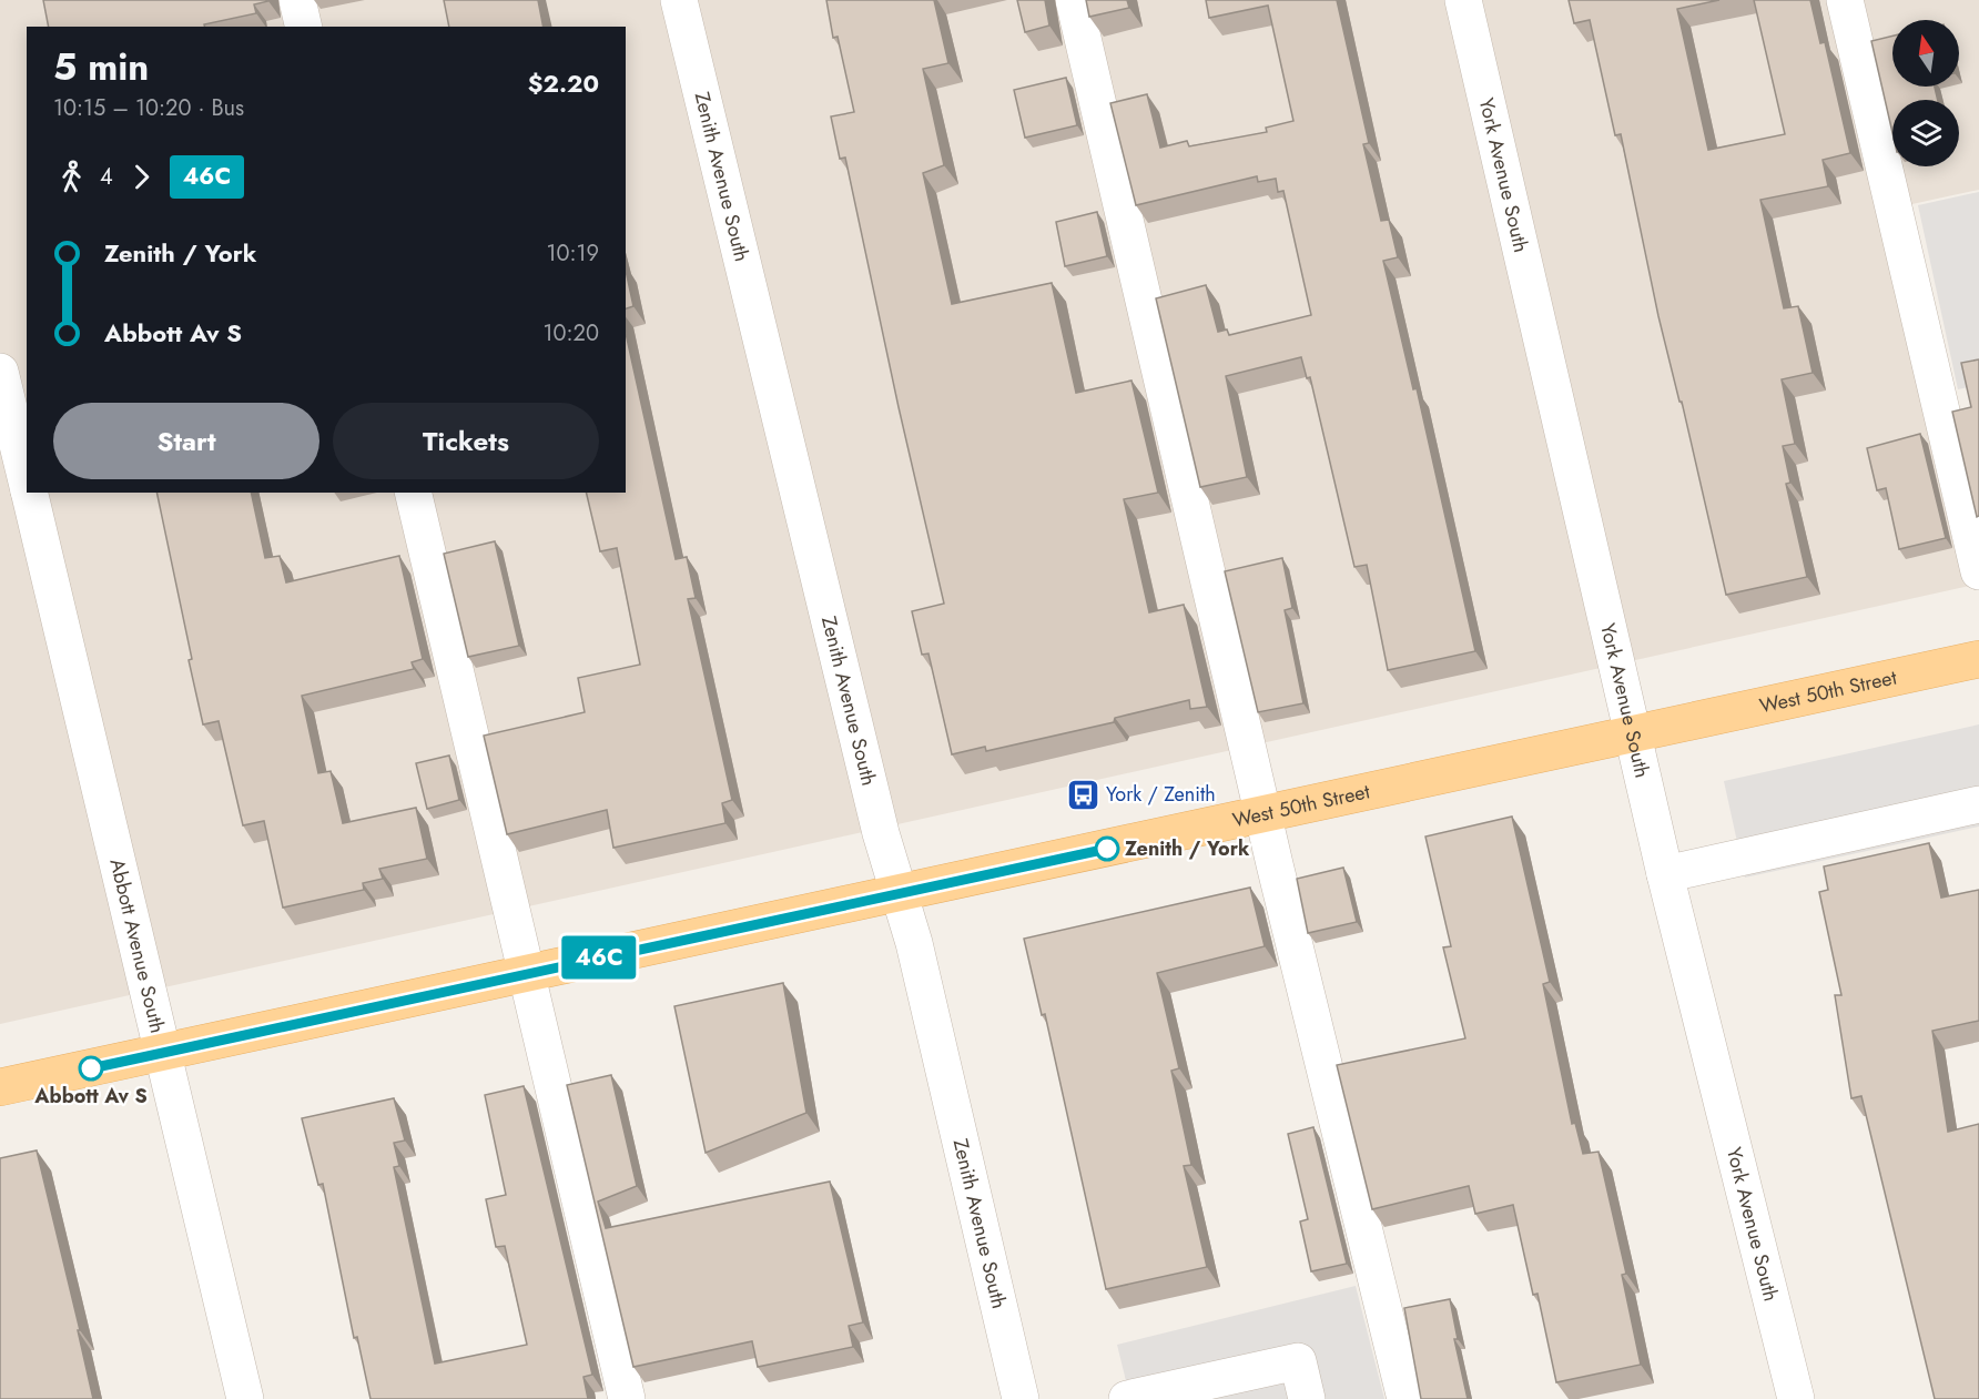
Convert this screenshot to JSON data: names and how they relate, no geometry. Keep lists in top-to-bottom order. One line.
{"streets":{"main road":["West 50th Street"],"street":["York Avenue South","Zenith Avenue South","Abbott Avenue South"]},"crossings":[["York Avenue South","West 50th Street"],["Zenith Avenue South","West 50th Street"],["West 50th Street","Abbott Avenue South"]],"places":{"bus stop":["York / Zenith"],"other":["Zenith / York","Abbott Av S"]},"lines":["bus line 46C"],"north":"top","page":{"on_map":"46C","heading":["5 min","10:15 – 10:20 · Bus","$2.20"],"legs":["4","46C"],"list":[{"name":"Zenith / York","value":"10:19"},{"name":"Abbott Av S","value":"10:20"}],"buttons":["Start","Tickets"]}}
